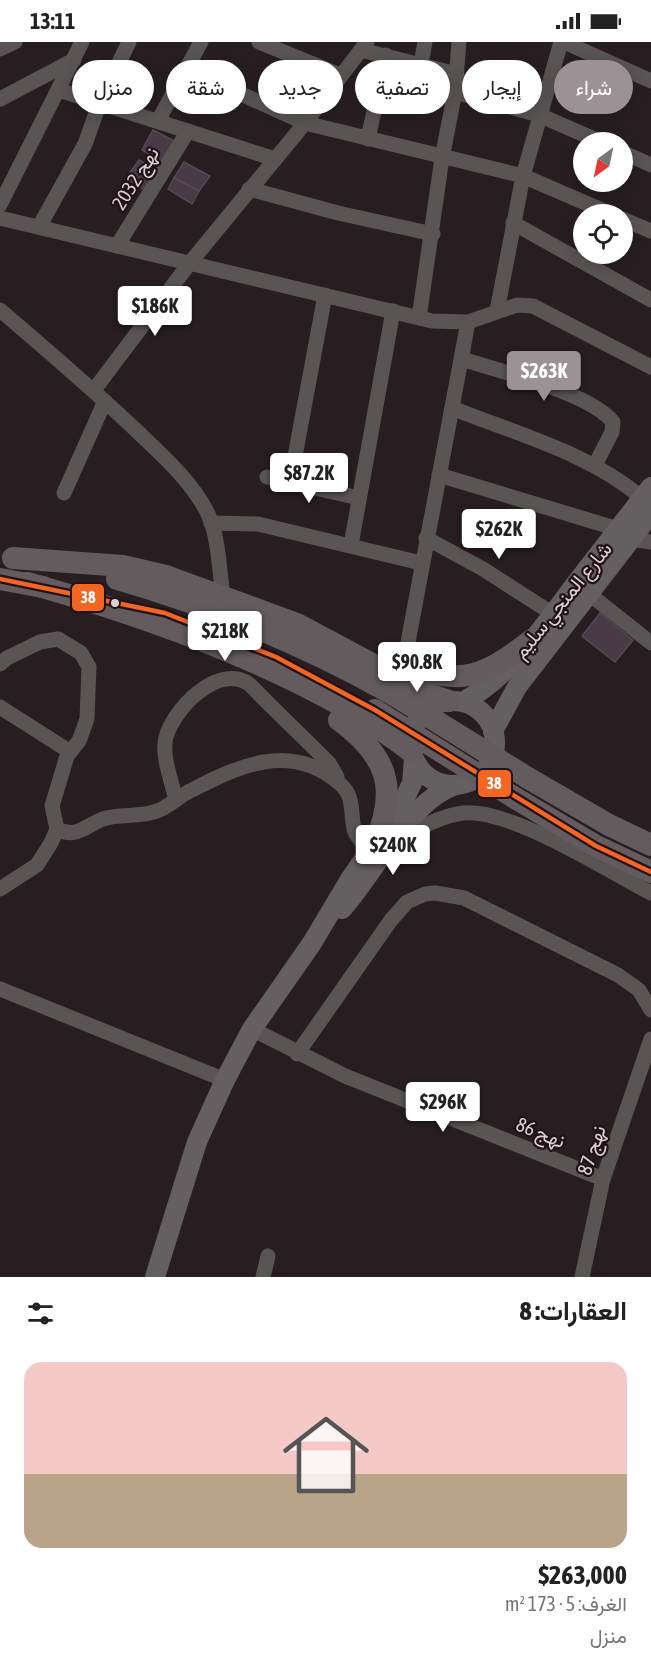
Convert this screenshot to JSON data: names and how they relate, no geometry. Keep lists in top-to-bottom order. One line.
{"streets":{"main road":["شارع المنجي سليم"],"street":["نهج 2032","نهج 86","نهج 87"]},"crossings":[["نهج 86","نهج 87"]],"lines":["transit line 38"],"north":"bottom left","page":{"status":"13:11","chip":["شراء","إيجار","تصفية","جديد","شقة","منزل"],"price":["$186K","$263K","$87.2K","$262K","$218K","$90.8K","$240K","$296K"],"heading":"العقارات: 8","list":[{"name":"$263,000","note":"الغرف: 5 · 173 m² · منزل"}]}}
